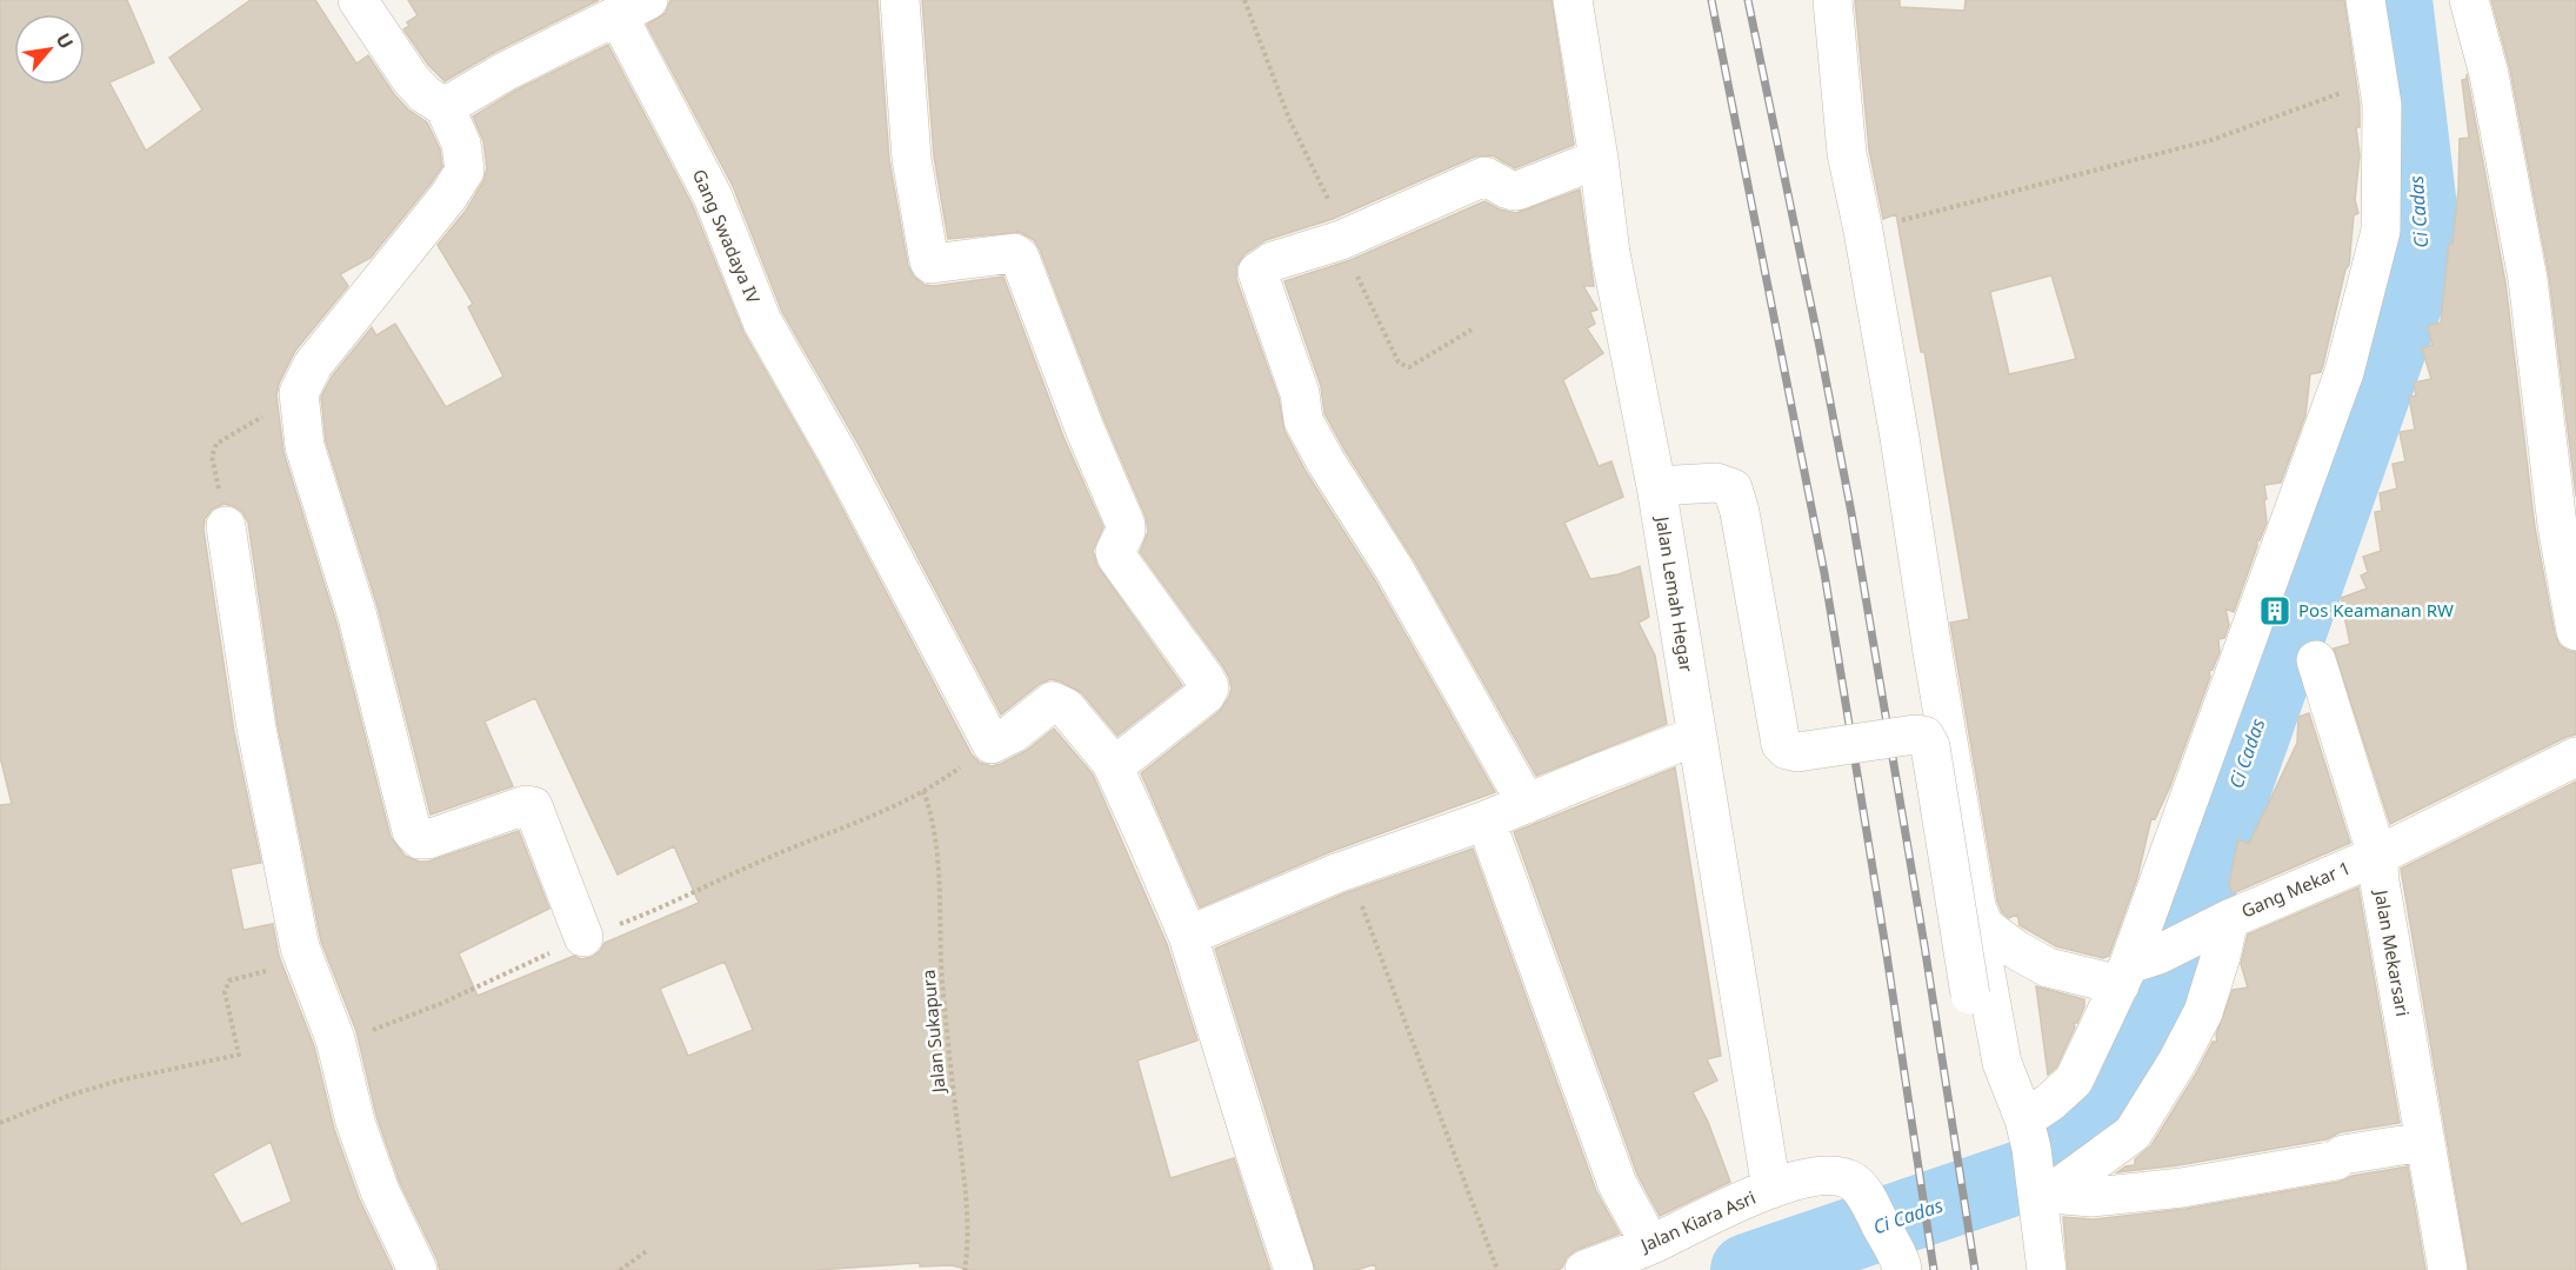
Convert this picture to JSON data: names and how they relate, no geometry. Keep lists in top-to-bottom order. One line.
{"streets":{"street":["Gang Swadaya IV","Jalan Lemah Hegar","Gang Mekar 1","Jalan Mekarsari","Jalan Kiara Asri"],"path":["Jalan Sukapura"]},"crossings":[["Jalan Lemah Hegar","Jalan Kiara Asri"],["Gang Mekar 1","Jalan Mekarsari"]],"water":["Ci Cadas"],"places":{"building":["Pos Keamanan RW"]},"north":"top right"}
